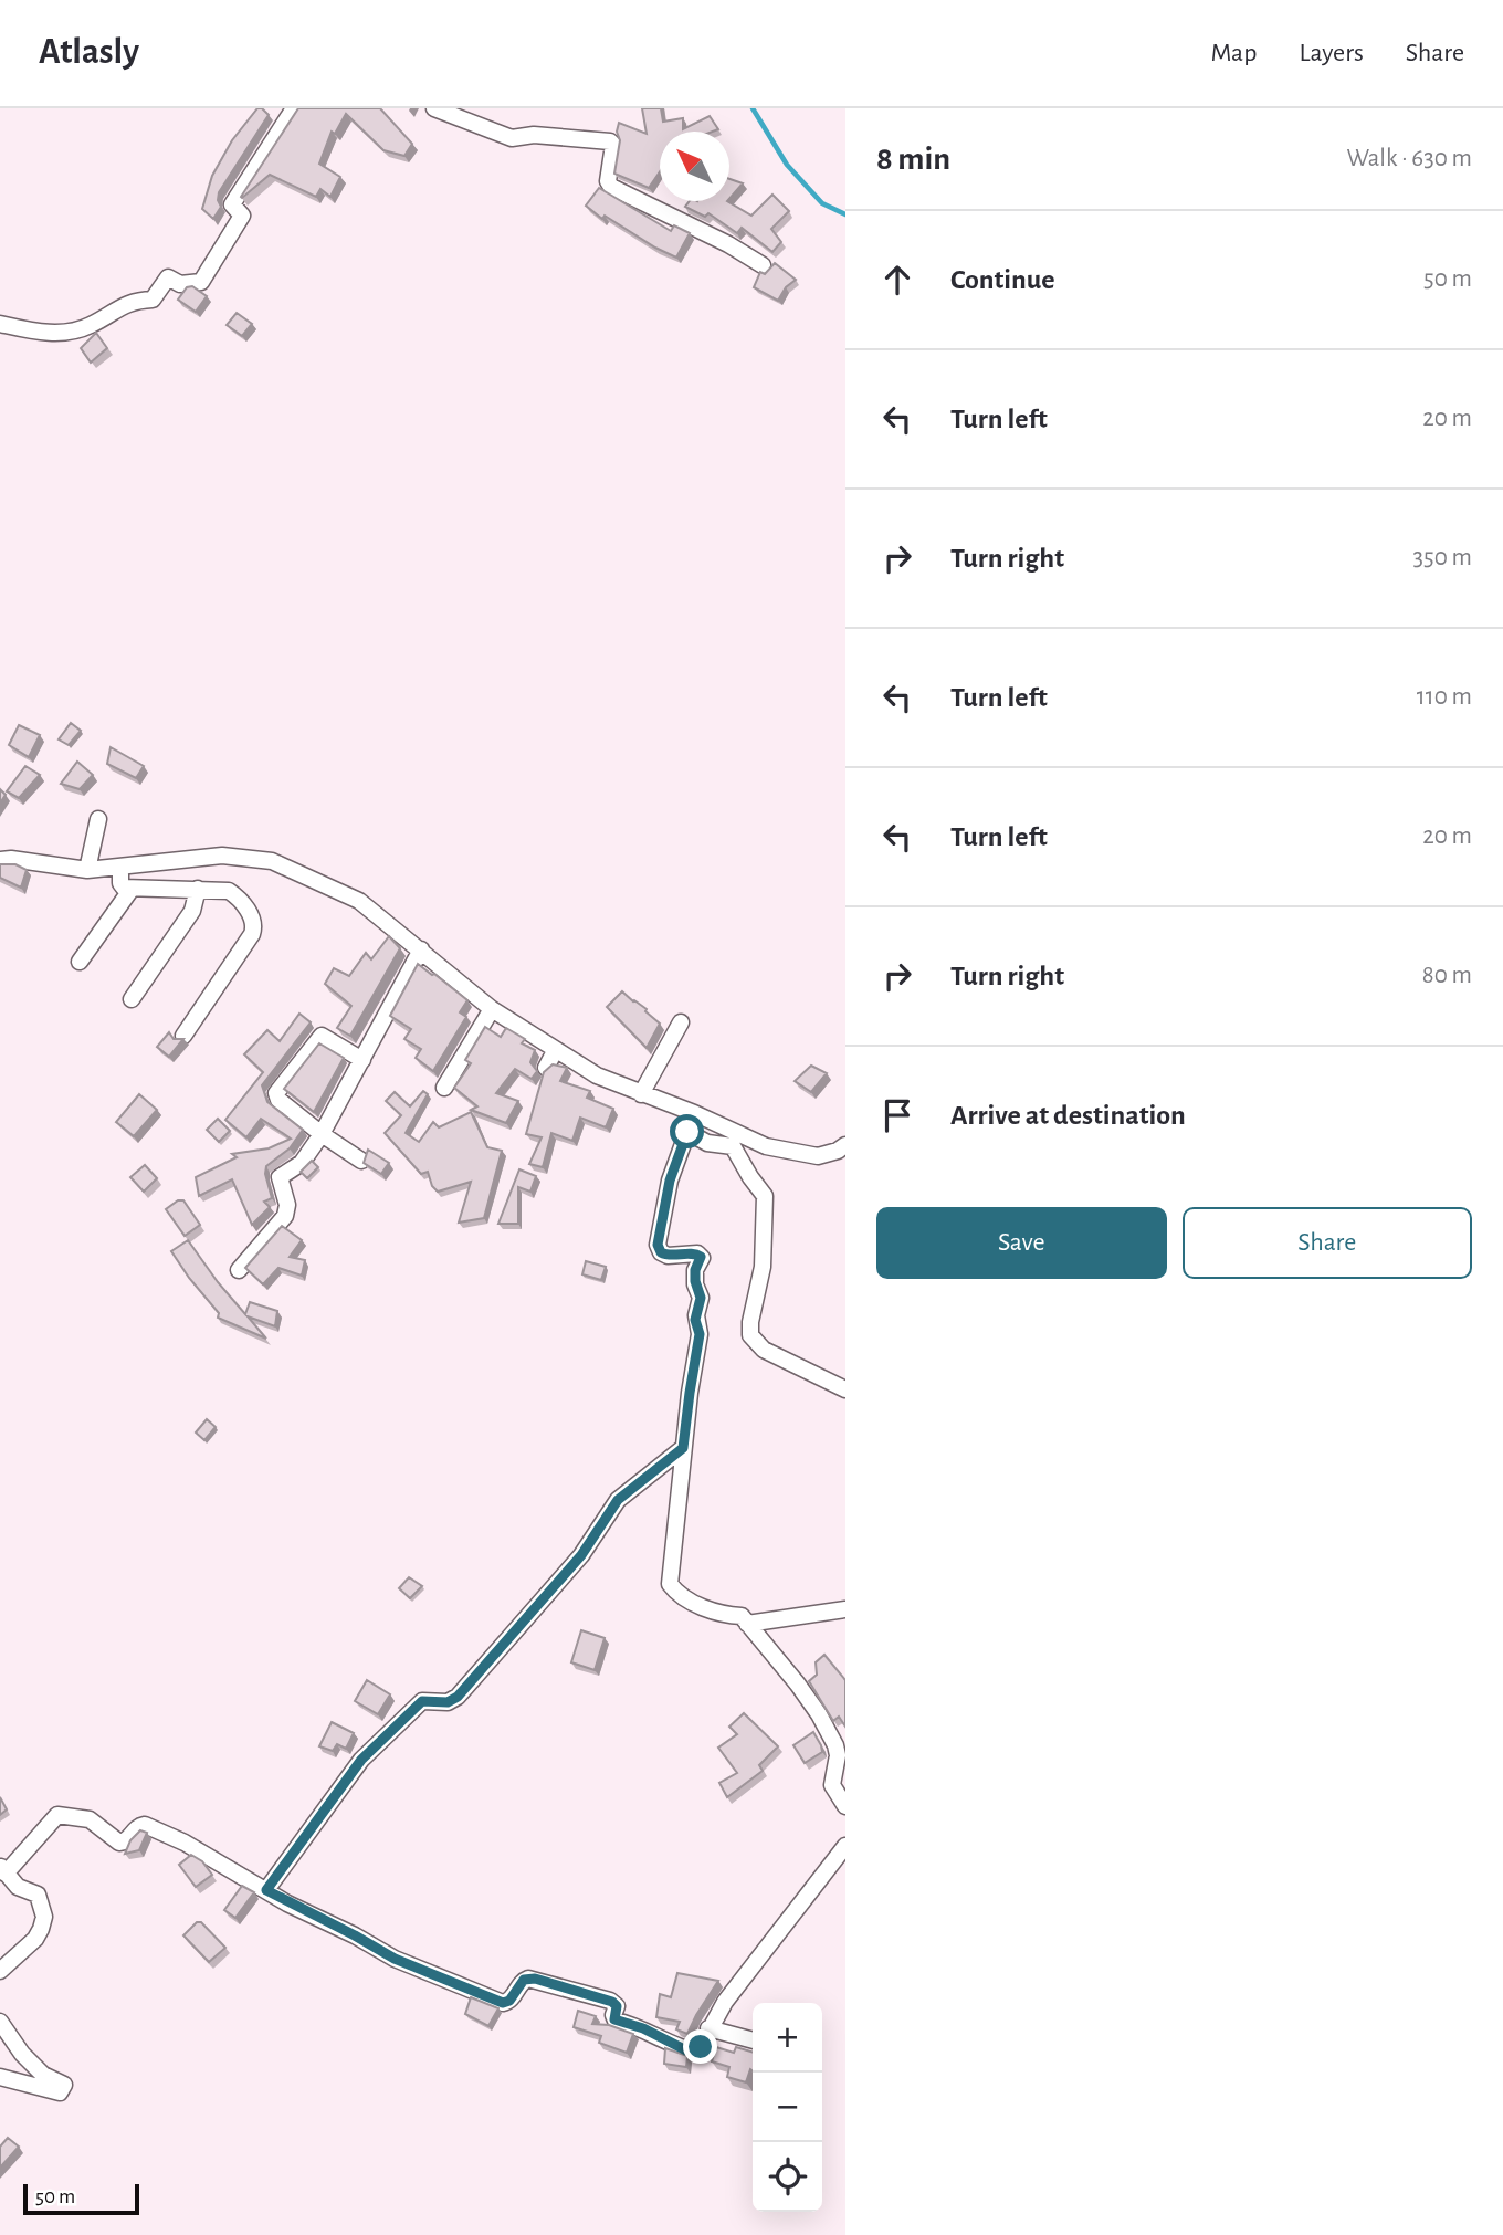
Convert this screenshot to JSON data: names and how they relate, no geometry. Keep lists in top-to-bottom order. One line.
{"scale_bar":"50 m","north":"top left","page":{"header":"Atlasly","nav":["Map","Layers","Share"],"heading":["8 min","Walk · 630 m"],"list":[["Continue","50 m"],["Turn left","20 m"],["Turn right","350 m"],["Turn left","110 m"],["Turn left","20 m"],["Turn right","80 m"],"Arrive at destination"],"buttons":["Save","Share"],"map_buttons":["+","−"],"scale":"50 m"}}
